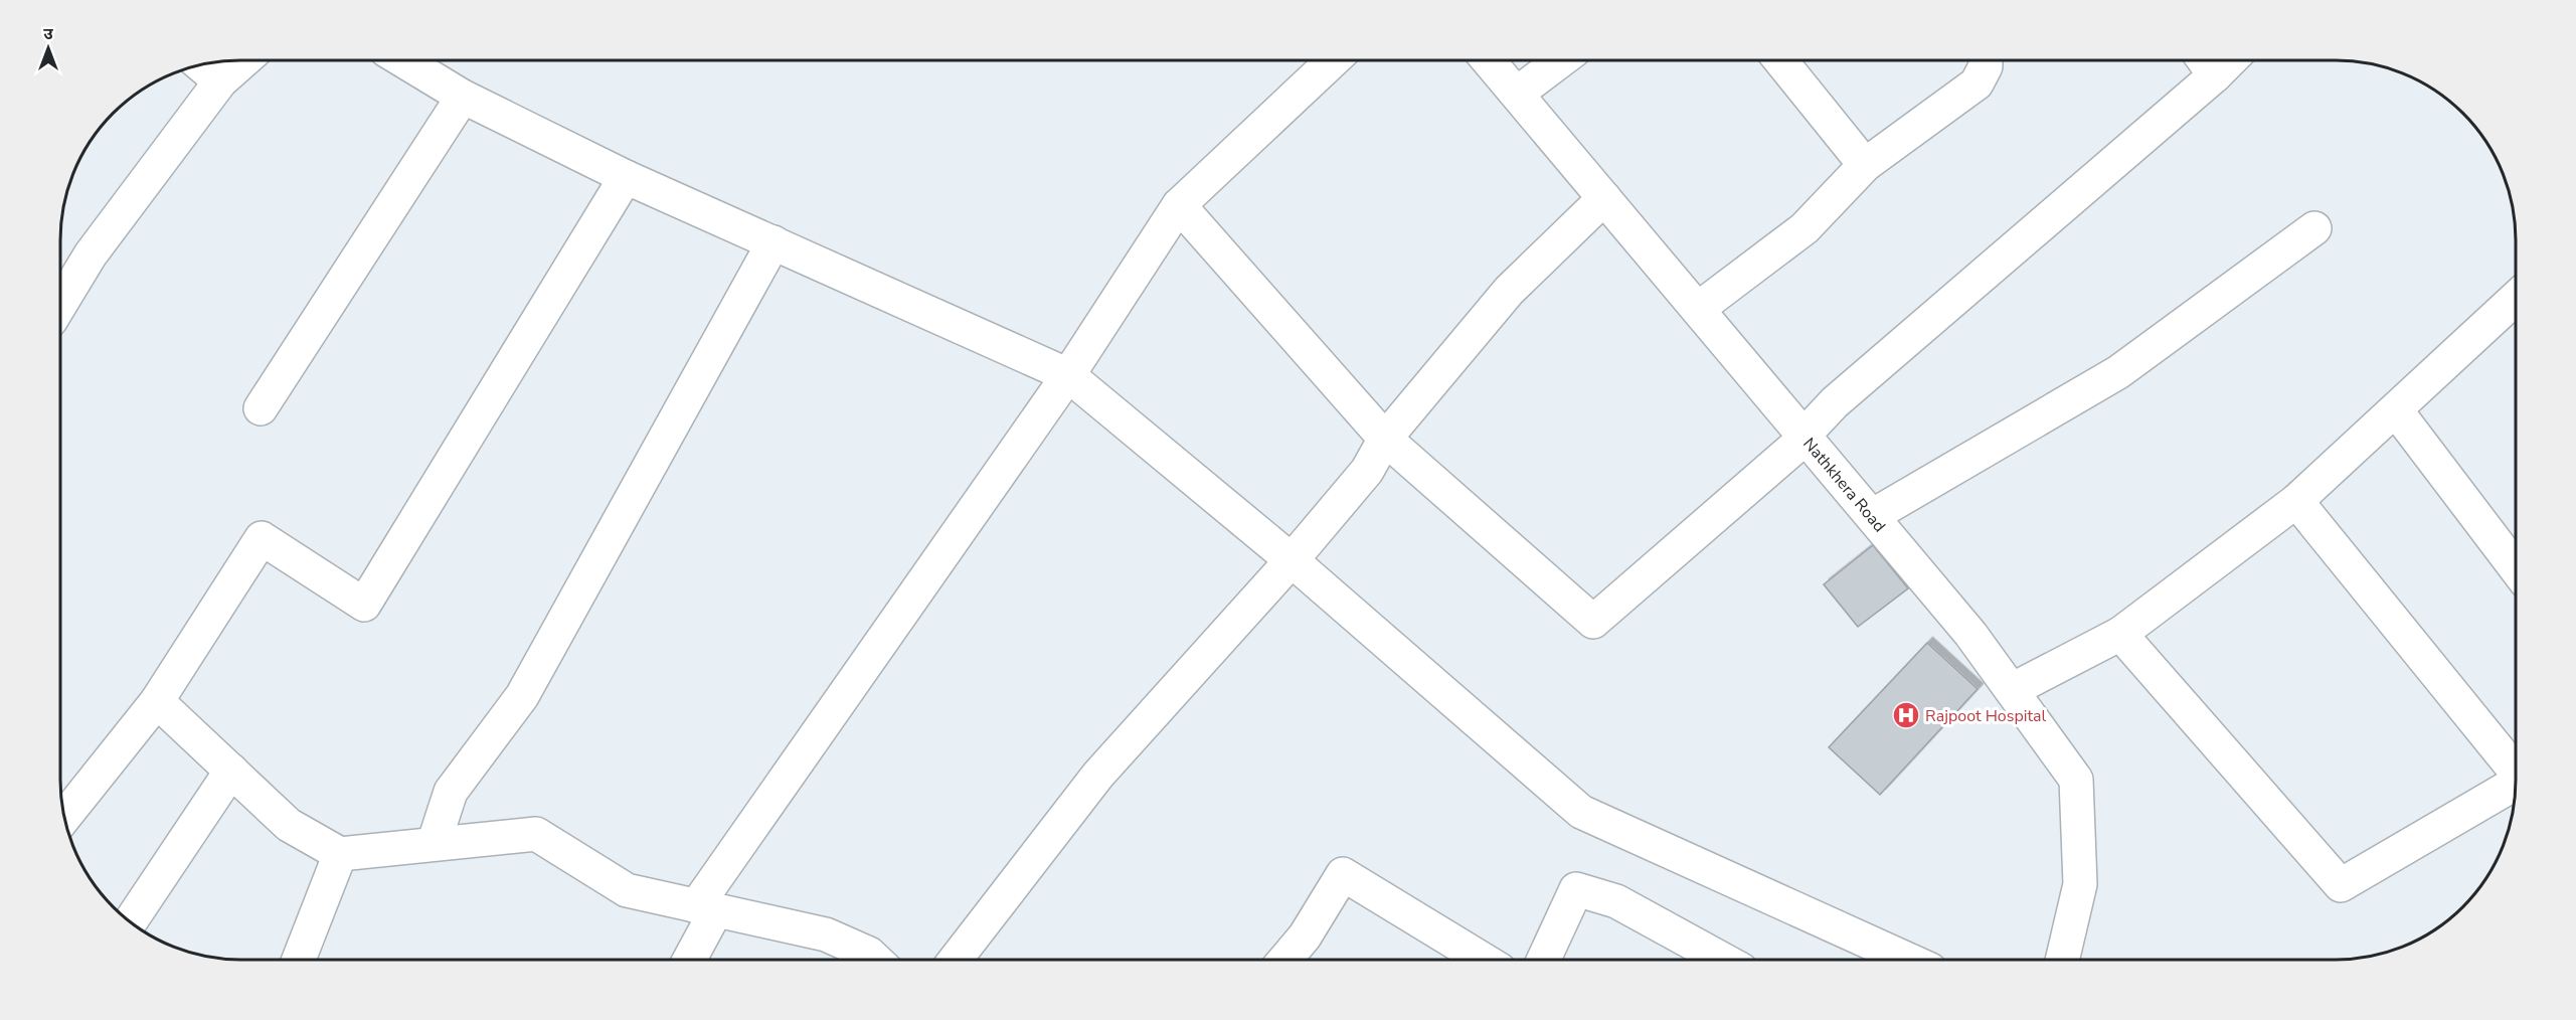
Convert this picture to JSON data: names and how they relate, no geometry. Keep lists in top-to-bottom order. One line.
{"streets":{"street":["Nathkhera Road"]},"places":{"hospital":["Rajpoot Hospital"]},"north":"top"}
